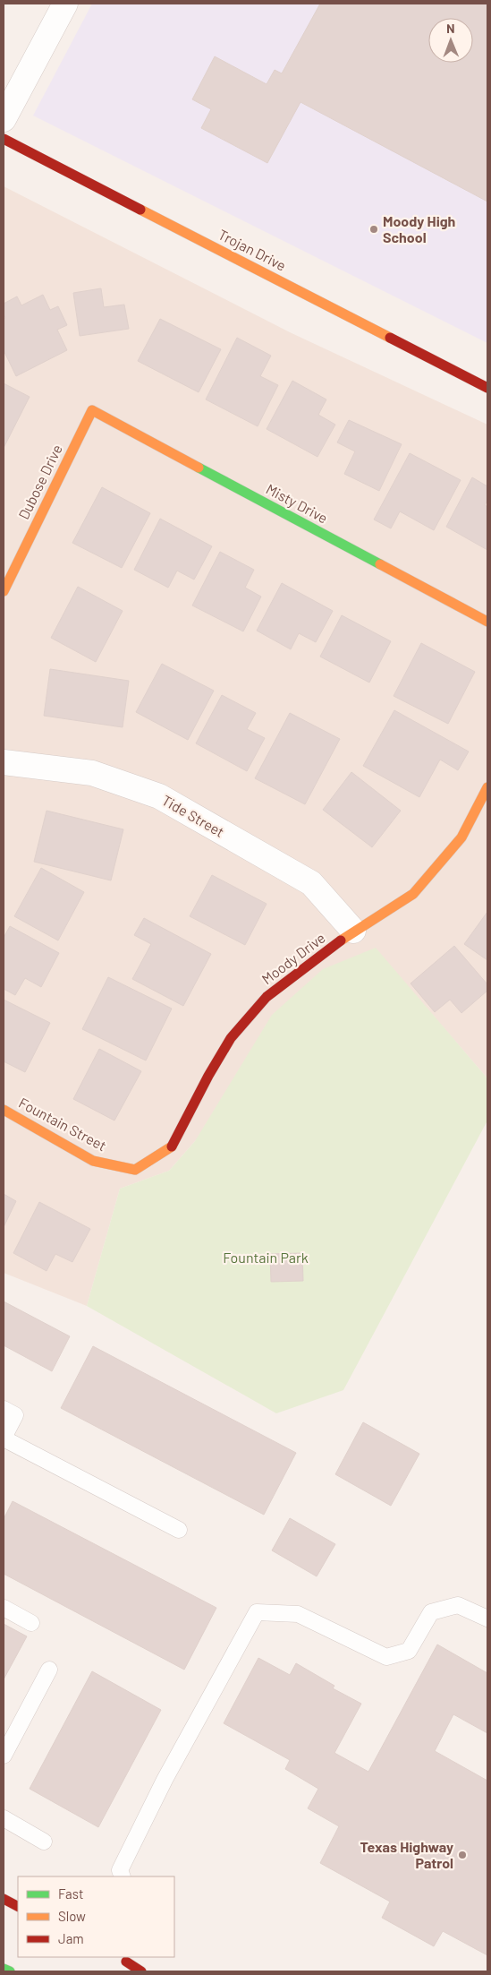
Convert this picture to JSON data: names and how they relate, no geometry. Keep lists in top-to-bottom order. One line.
{"streets":{"main road":["Trojan Drive","Dubose Drive","Misty Drive","Moody Drive","Fountain Street"],"street":["Tide Street"]},"crossings":[["Dubose Drive","Misty Drive"],["Tide Street","Moody Drive"],["Moody Drive","Fountain Street"]],"parks":["Fountain Park"],"places":["Moody High School","Texas Highway Patrol"],"legend":["Fast","Slow","Jam"],"north":"top"}
